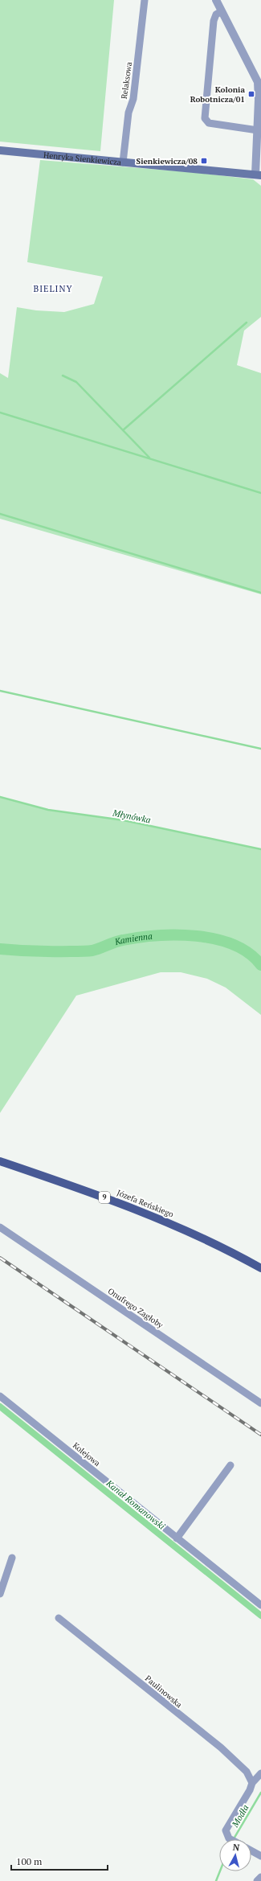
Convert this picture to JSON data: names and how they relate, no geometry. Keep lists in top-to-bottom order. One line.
{"streets":{"main road":["Henryka Sienkiewicza","9","Józefa Reńskiego"],"street":["Relaksowa","Onufrego Zagłoby","Kolejowa","Paulinowska"]},"crossings":[["Relaksowa","Henryka Sienkiewicza"]],"districts":["BIELINY"],"water":["Młynówka","Kamienna","Kanał Romanowski","Modła"],"places":{"transit":["Kolonia Robotnicza/01","Sienkiewicza/08"]},"scale_bar":"100 m","north":"top"}
